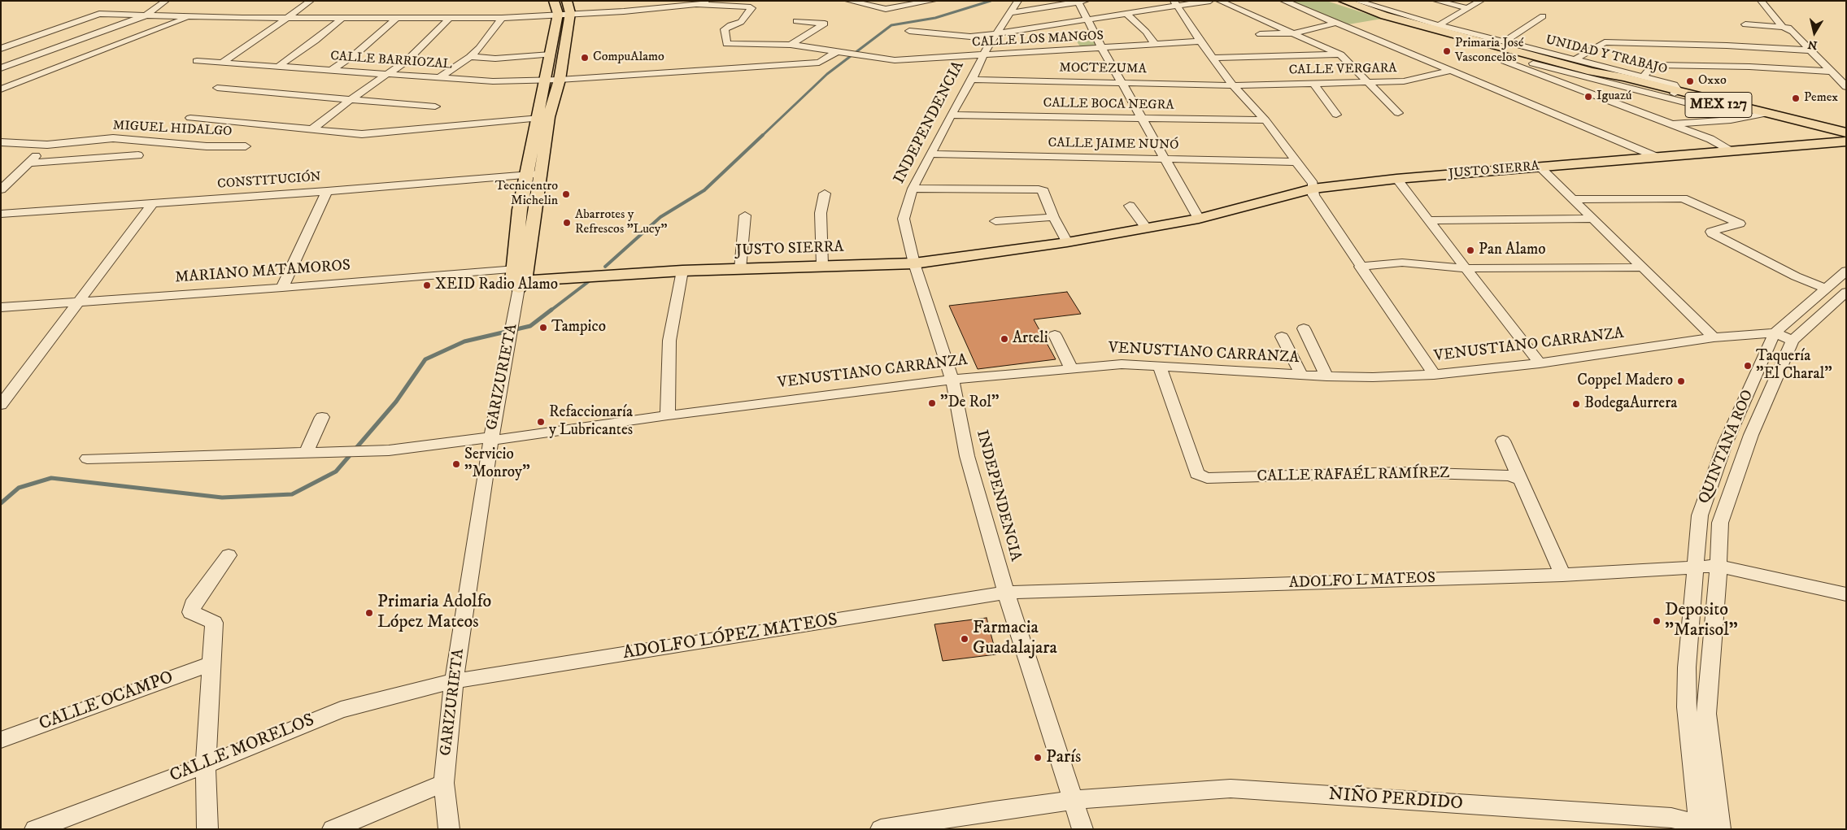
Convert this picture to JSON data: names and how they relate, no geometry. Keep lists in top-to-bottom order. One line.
{"streets":{"main road":["MEX 127","JUSTO SIERRA","GARIZURIETA"],"street":["CALLE LOS MANGOS","UNIDAD Y TRABAJO","CALLE BARRIOZAL","MOCTEZUMA","CALLE VERGARA","CALLE BOCA NEGRA","INDEPENDENCIA","MIGUEL HIDALGO","CALLE JAIME NUNÓ","CONSTITUCIÓN","MARIANO MATAMOROS","VENUSTIANO CARRANZA","QUINTANA ROO","CALLE RAFAÉL RAMÍREZ","ADOLFO L MATEOS","ADOLFO LÓPEZ MATEOS","CALLE OCAMPO","CALLE MORELOS","NIÑO PERDIDO"]},"crossings":[["CALLE LOS MANGOS","CALLE BARRIOZAL"],["CALLE LOS MANGOS","INDEPENDENCIA"],["UNIDAD Y TRABAJO","MEX 127"],["CALLE BARRIOZAL","GARIZURIETA"],["MOCTEZUMA","CALLE VERGARA"],["MOCTEZUMA","INDEPENDENCIA"],["CALLE BOCA NEGRA","INDEPENDENCIA"],["INDEPENDENCIA","CALLE JAIME NUNÓ"],["INDEPENDENCIA","JUSTO SIERRA"],["INDEPENDENCIA","VENUSTIANO CARRANZA"],["INDEPENDENCIA","ADOLFO L MATEOS"],["INDEPENDENCIA","ADOLFO LÓPEZ MATEOS"],["INDEPENDENCIA","NIÑO PERDIDO"],["JUSTO SIERRA","MARIANO MATAMOROS"],["JUSTO SIERRA","GARIZURIETA"],["CONSTITUCIÓN","GARIZURIETA"],["MARIANO MATAMOROS","GARIZURIETA"],["VENUSTIANO CARRANZA","GARIZURIETA"],["VENUSTIANO CARRANZA","QUINTANA ROO"],["VENUSTIANO CARRANZA","CALLE RAFAÉL RAMÍREZ"],["GARIZURIETA","ADOLFO LÓPEZ MATEOS"],["GARIZURIETA","CALLE MORELOS"],["QUINTANA ROO","ADOLFO L MATEOS"],["QUINTANA ROO","NIÑO PERDIDO"],["ADOLFO L MATEOS","ADOLFO LÓPEZ MATEOS"],["ADOLFO LÓPEZ MATEOS","CALLE MORELOS"]],"places":["Primaria José Vasconcelos","CompuAlamo","Oxxo","Iguazú","Pemex","Tecnicentro Michelin","Abarrotes y Refrescos \"Lucy\"","Pan Alamo","XEID Radio Alamo","Tampico","Arteli","Taquería \"El Charal\"","Coppel Madero","\"De Rol\"","BodegaAurrera","Refaccionaría y Lubricantes","Servicio \"Monroy\"","Primaria Adolfo López Mateos","Deposito \"Marisol\"","Farmacia Guadalajara","París"],"north":"bottom"}
